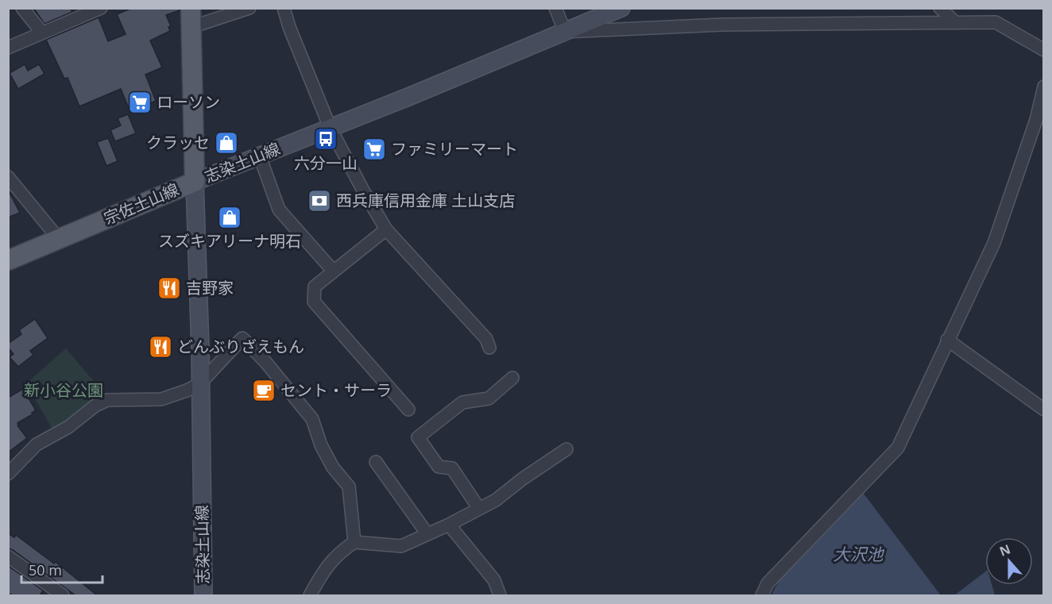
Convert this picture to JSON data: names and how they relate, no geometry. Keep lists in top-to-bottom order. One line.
{"streets":{"main road":["志染土山線","宗佐土山線"]},"crossings":[["志染土山線","宗佐土山線"]],"water":["大沢池"],"parks":["新小谷公園"],"places":{"supermarket":["ローソン","ファミリーマート"],"bus stop":["六分一山"],"shop":["クラッセ","スズキアリーナ明石"],"bank":["西兵庫信用金庫 土山支店"],"restaurant":["吉野家","どんぶりざえもん"],"cafe":["セント・サーラ"]},"scale_bar":"50 m","north":"top"}
